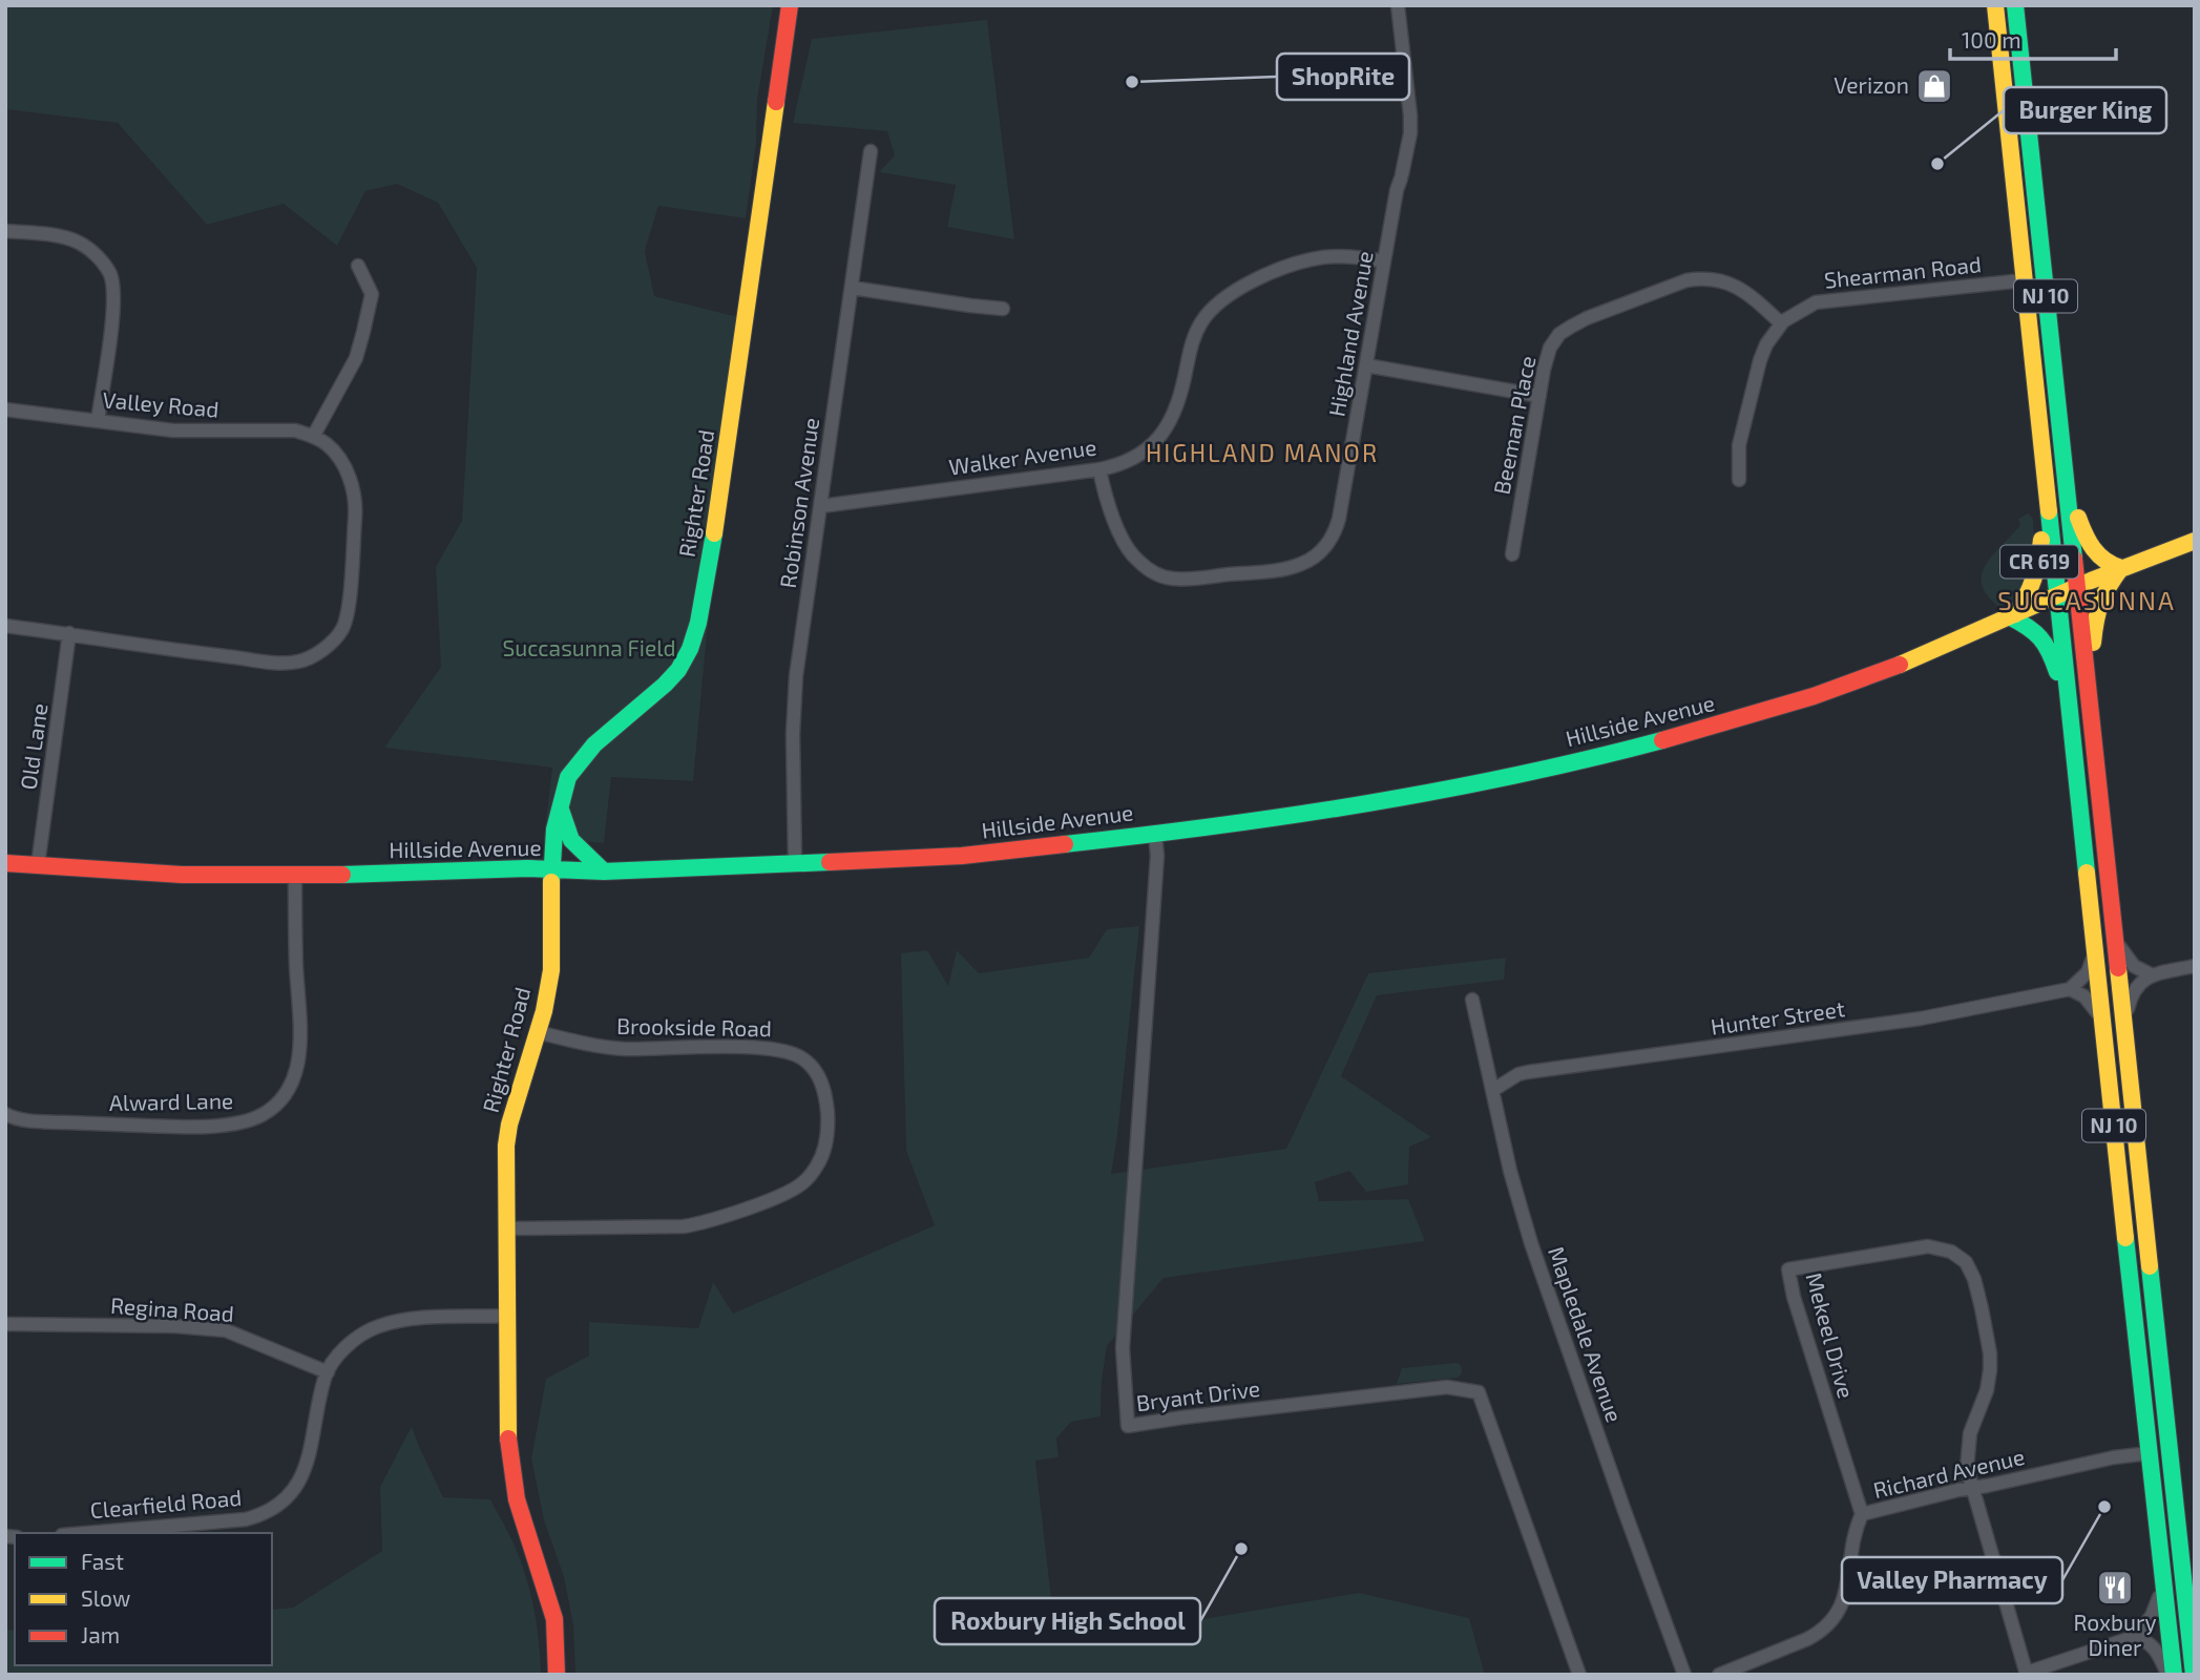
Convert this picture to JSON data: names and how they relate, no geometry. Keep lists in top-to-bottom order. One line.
{"streets":{"main road":["NJ 10","Righter Road","CR 619","Hillside Avenue"],"street":["Shearman Road","Highland Avenue","Valley Road","Beeman Place","Walker Avenue","Robinson Avenue","Old Lane","Hunter Street","Brookside Road","Alward Lane","Regina Road","Mapledale Avenue","Mekeel Drive","Bryant Drive","Richard Avenue","Clearfield Road"]},"crossings":[["Shearman Road","NJ 10"],["Shearman Road","Beeman Place"],["NJ 10","CR 619"],["NJ 10","Hillside Avenue"],["NJ 10","Richard Avenue"],["Highland Avenue","Walker Avenue"],["Walker Avenue","Robinson Avenue"],["Righter Road","Hillside Avenue"],["Righter Road","Brookside Road"],["Righter Road","Clearfield Road"],["Robinson Avenue","Hillside Avenue"],["CR 619","Hillside Avenue"],["Hillside Avenue","Old Lane"],["Hillside Avenue","Alward Lane"],["Hillside Avenue","Bryant Drive"],["Hunter Street","Mapledale Avenue"],["Regina Road","Clearfield Road"],["Mekeel Drive","Richard Avenue"]],"districts":["HIGHLAND MANOR","SUCCASUNNA"],"parks":["Succasunna Field"],"places":{"other":["ShopRite","Burger King","Valley Pharmacy","Roxbury High School"],"shop":["Verizon"],"restaurant":["Roxbury Diner"]},"legend":["Fast","Slow","Jam"],"scale_bar":"100 m"}
